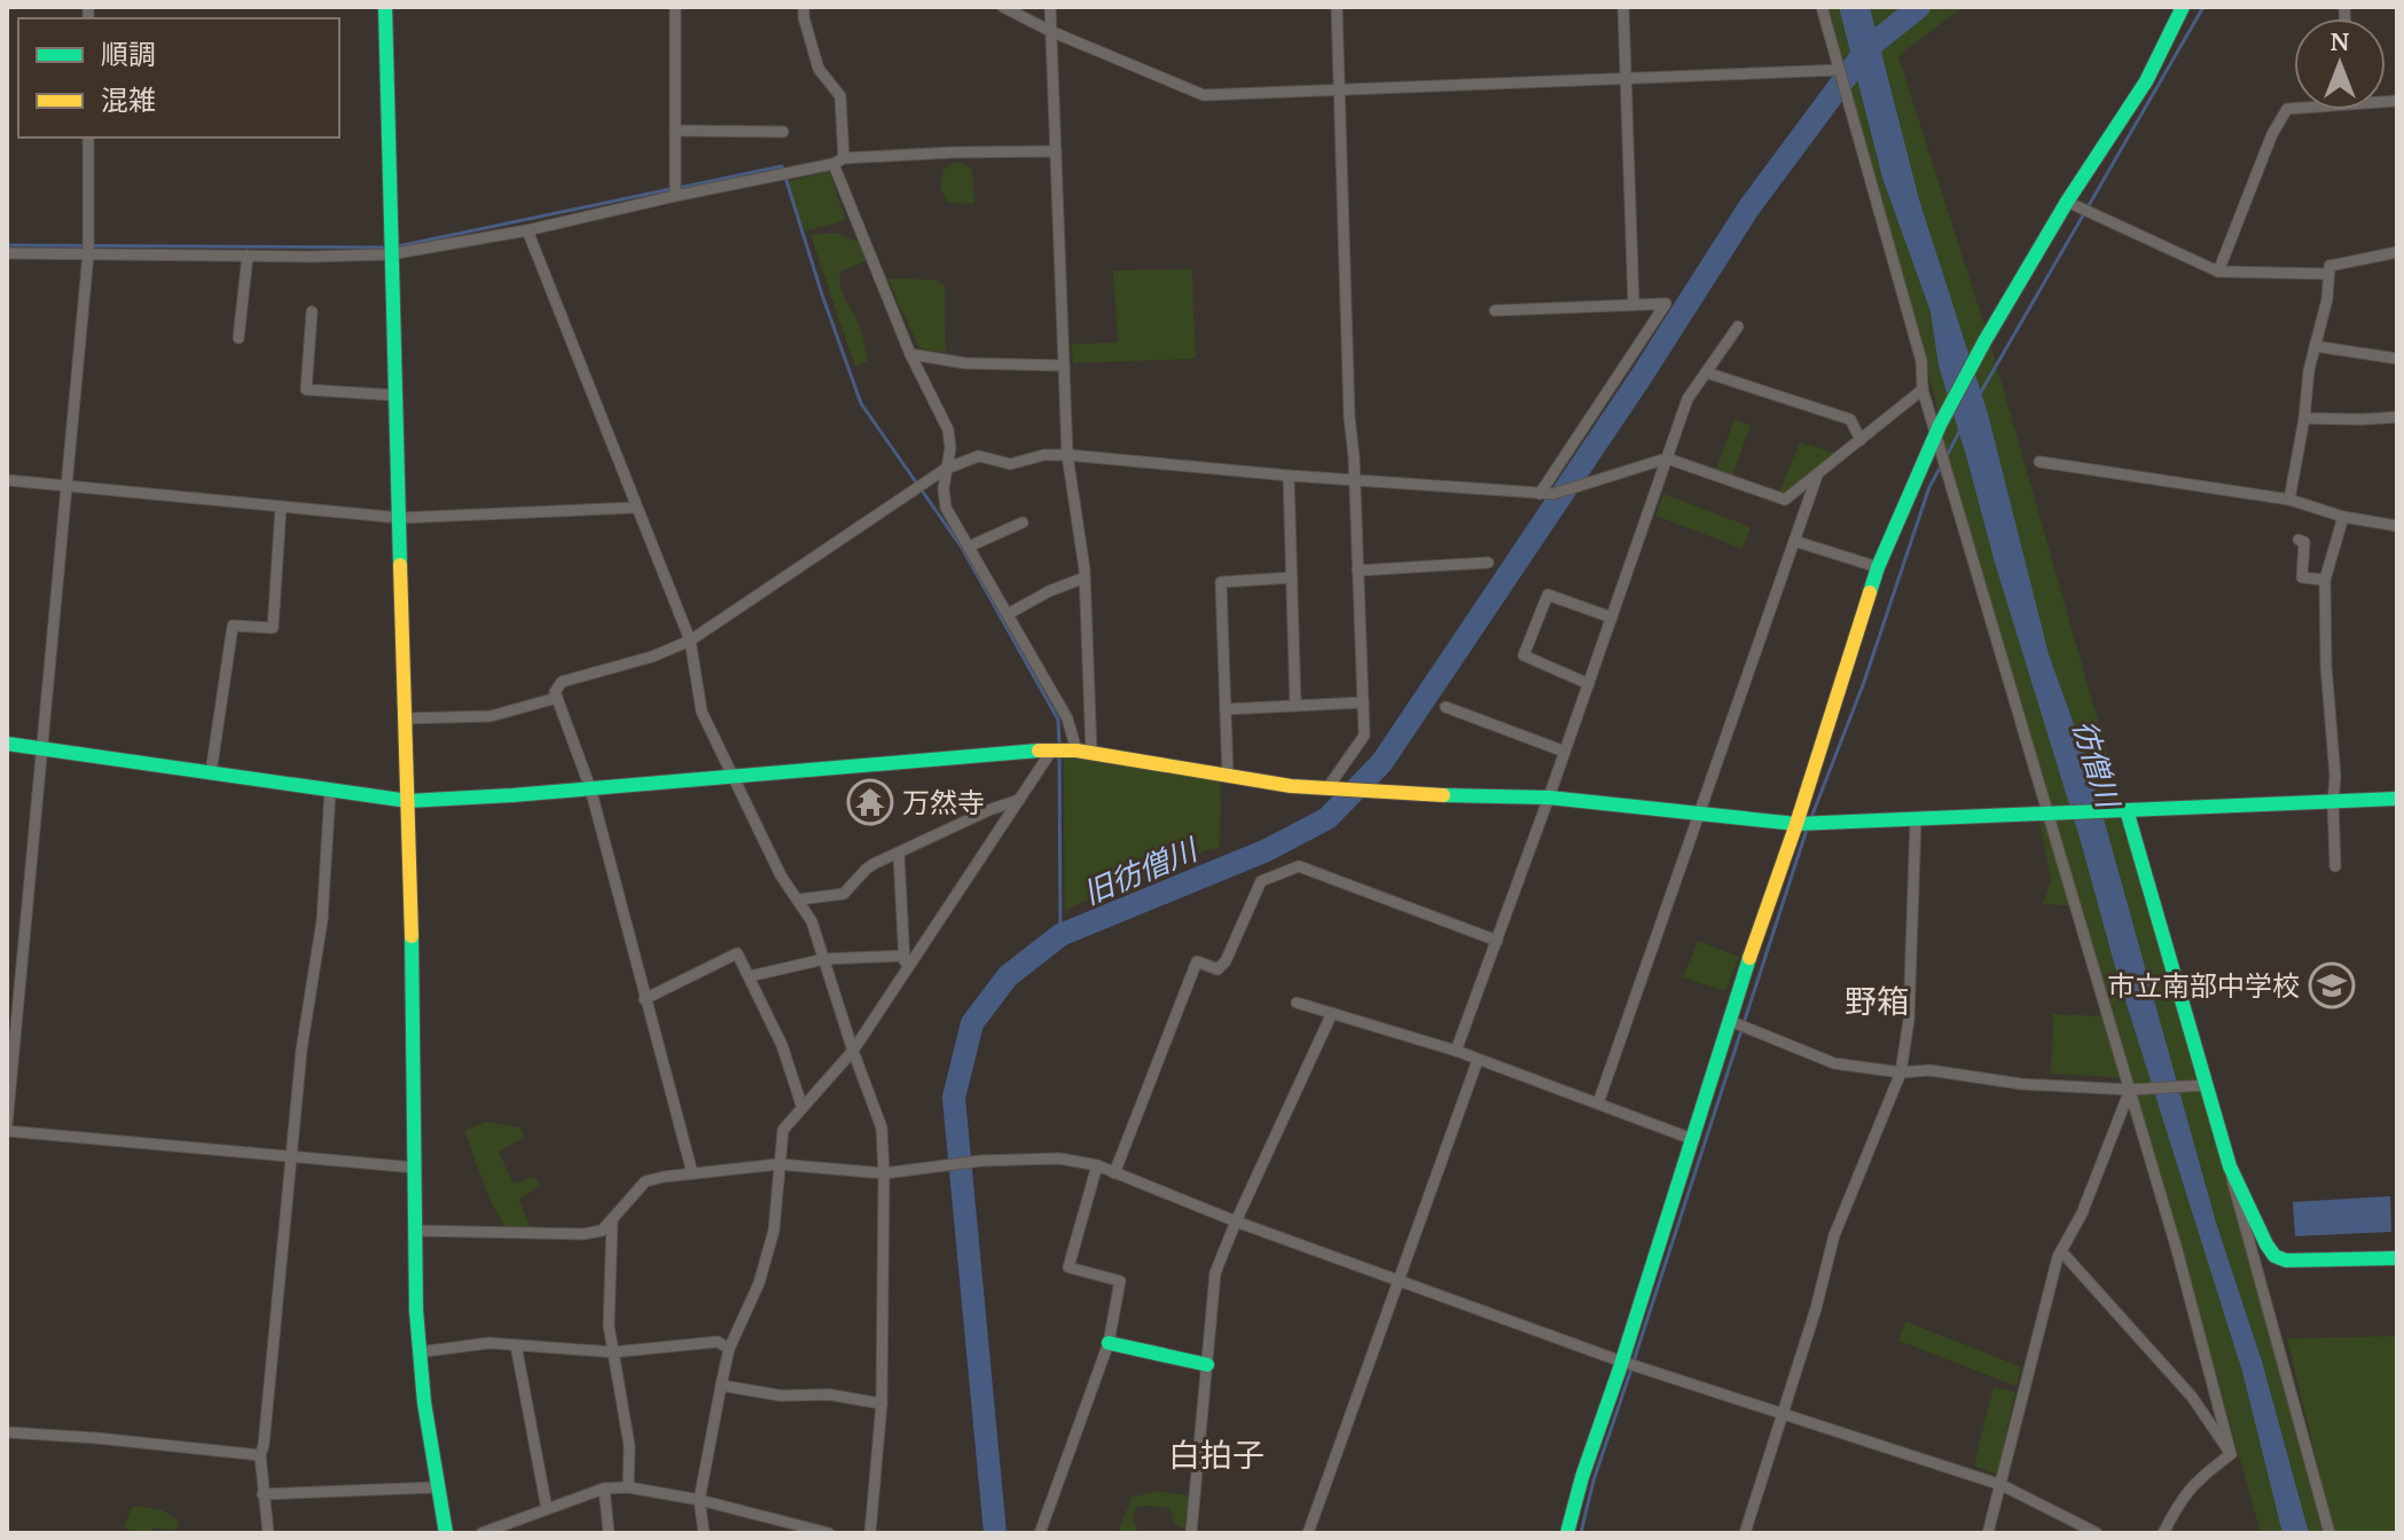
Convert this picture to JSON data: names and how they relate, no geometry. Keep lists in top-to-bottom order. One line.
{"districts":["野箱","白拍子"],"water":["彷僧川","旧彷僧川"],"places":{"temple":["万然寺"],"school or university":["市立南部中学校"]},"legend":["順調","混雑"],"north":"top"}
